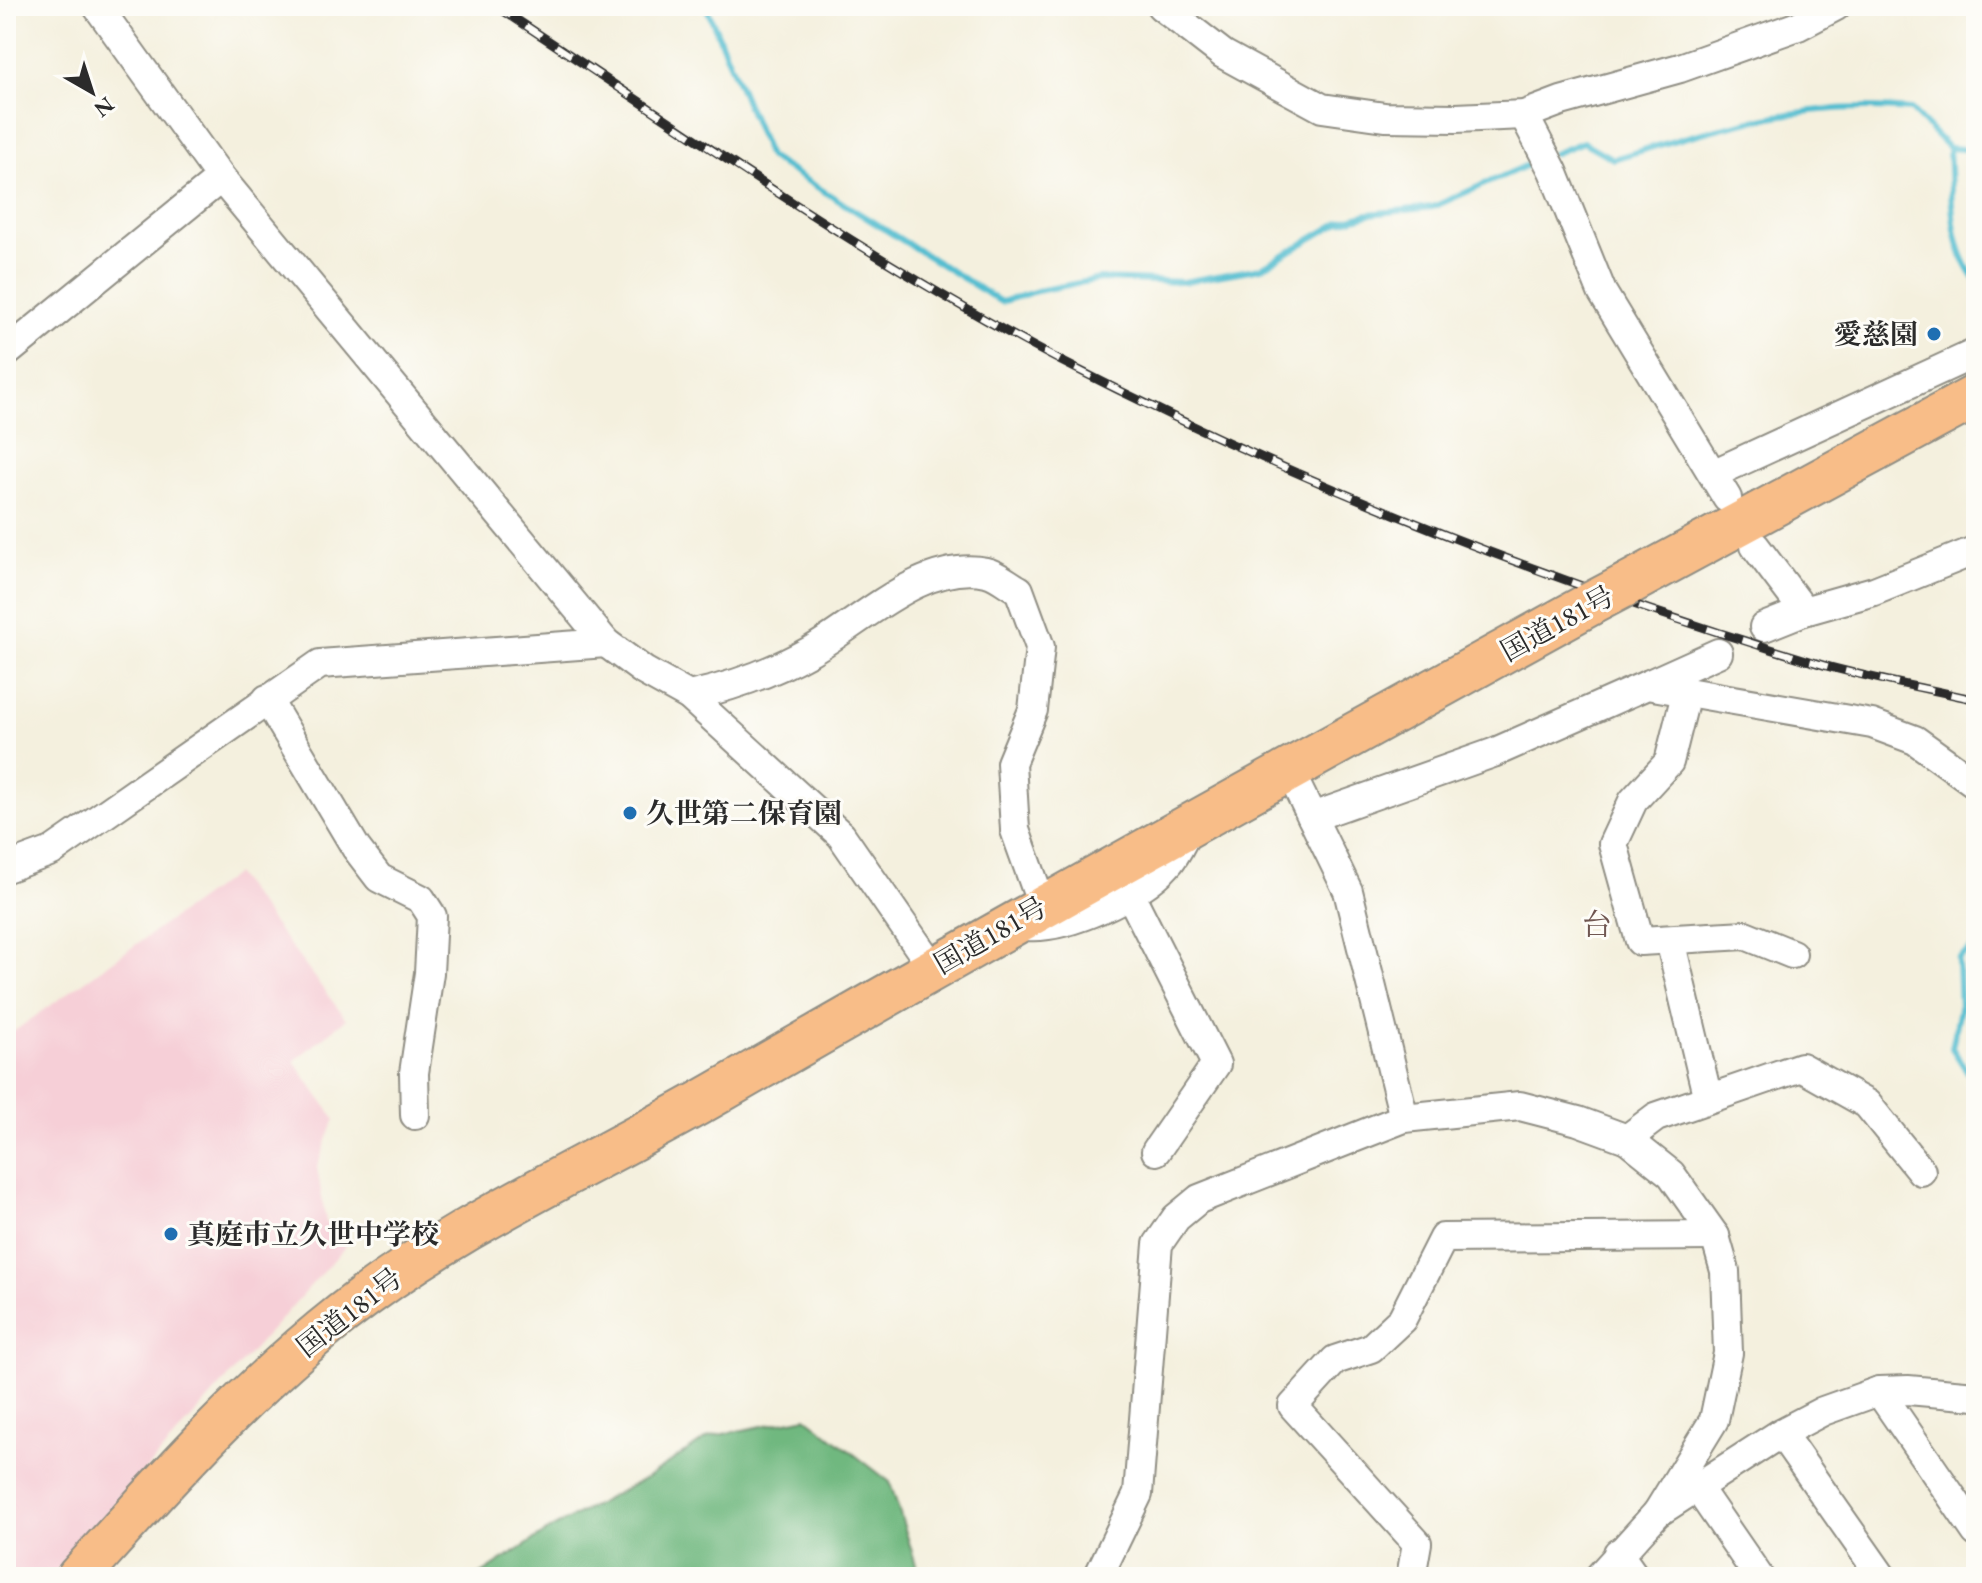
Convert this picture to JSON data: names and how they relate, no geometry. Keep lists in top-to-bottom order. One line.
{"streets":{"highway":["国道181号"]},"districts":["台"],"places":["愛慈園","久世第二保育園","真庭市立久世中学校"],"north":"bottom right"}
